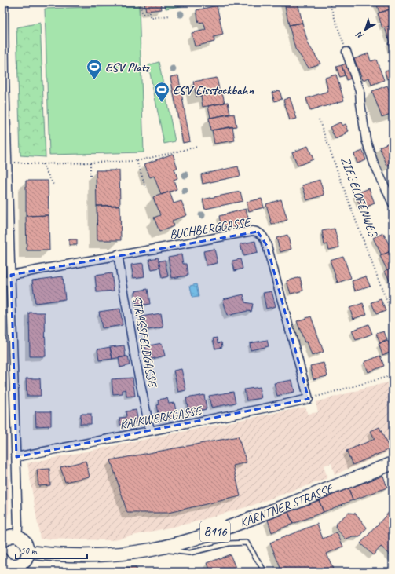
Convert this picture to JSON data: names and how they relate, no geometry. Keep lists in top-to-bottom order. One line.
{"streets":{"main road":["KÄRNTNER STRASSE","B116"],"street":["ZIEGELOFENWEG","BUCHBERGGASSE","STRASSFELDGASSE","KALKWERKGASSE"]},"crossings":[["BUCHBERGGASSE","STRASSFELDGASSE"],["BUCHBERGGASSE","KALKWERKGASSE"],["STRASSFELDGASSE","KALKWERKGASSE"]],"places":{"sports":["ESV Platz","ESV Eisstockbahn"]},"scale_bar":"50 m","north":"bottom left"}
